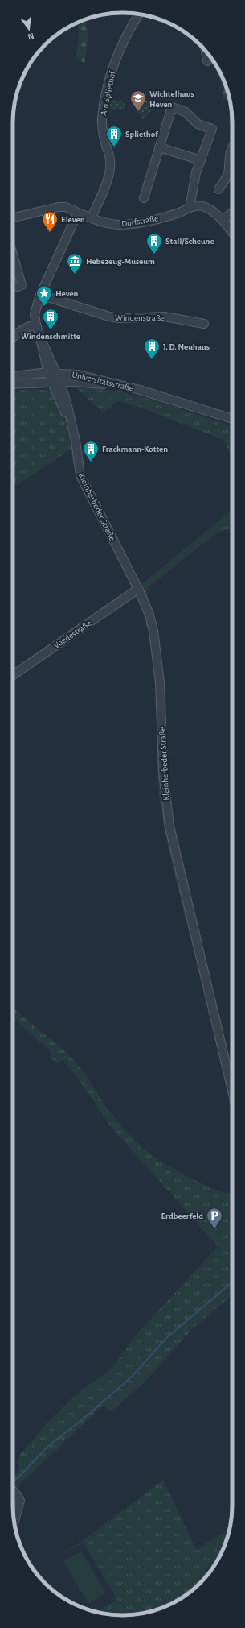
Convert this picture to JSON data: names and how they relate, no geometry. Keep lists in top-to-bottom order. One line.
{"streets":{"street":["Am Spliethof","Dorfstraße","Windenstraße","Universitätsstraße","Kleinherbeder Straße","Voedestraße"]},"crossings":[["Am Spliethof","Dorfstraße"],["Universitätsstraße","Kleinherbeder Straße"],["Kleinherbeder Straße","Voedestraße"]],"places":{"school or university":["Wichtelhaus Heven"],"building":["Spliethof","Stall/Scheune","Windenschmitte","J. D. Neuhaus","Frackmann-Kotten"],"restaurant":["Eleven"],"museum":["Hebezeug-Museum"],"place":["Heven"],"parking":["Erdbeerfeld"]},"north":"bottom"}
